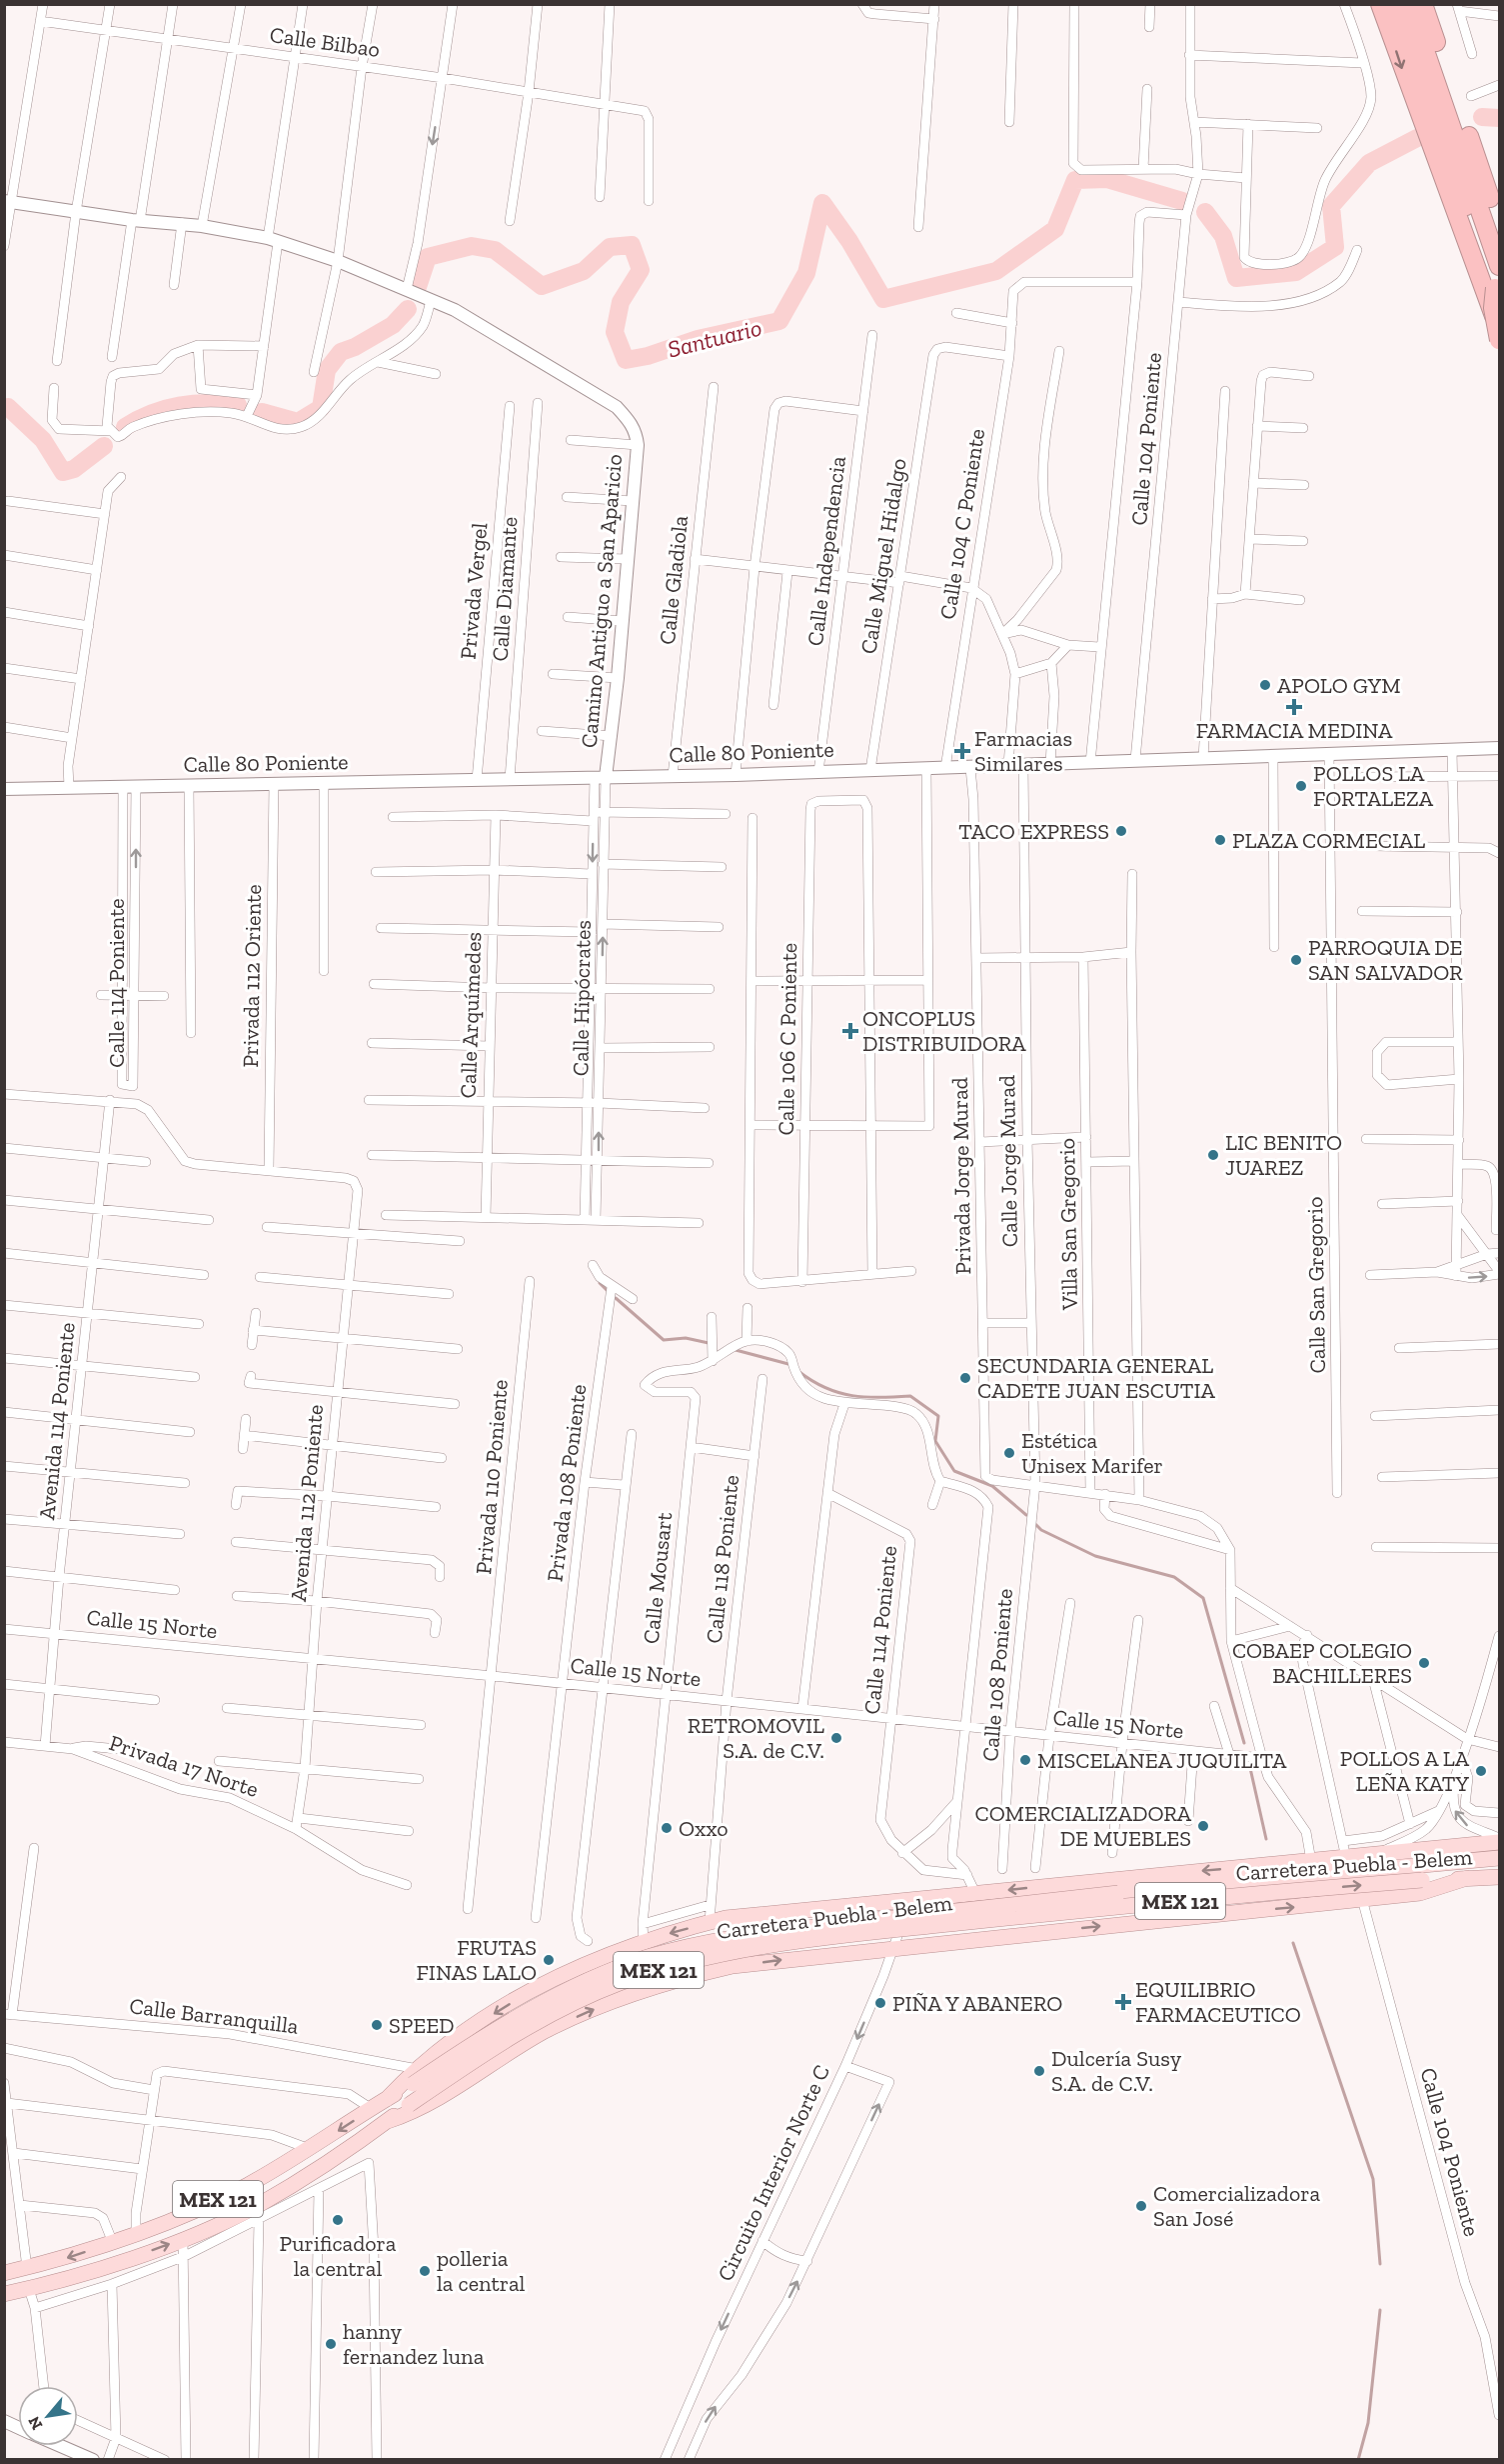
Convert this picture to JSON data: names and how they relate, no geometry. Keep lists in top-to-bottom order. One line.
{"streets":{"main road":["Carretera Puebla - Belem","MEX 121"],"street":["Calle Bilbao","Calle 104 Poniente","Calle 104 C Poniente","Calle Independencia","Calle Miguel Hidalgo","Calle Gladiola","Calle Diamante","Privada Vergel","Camino Antiguo a San Aparicio","Calle 80 Poniente","Privada 112 Oriente","Calle 114 Poniente","Calle Hipócrates","Calle Arquímedes","Calle 106 C Poniente","Calle Jorge Murad","Privada Jorge Murad","Villa San Gregorio","Calle San Gregorio","Avenida 114 Poniente","Privada 110 Poniente","Privada 108 Poniente","Avenida 112 Poniente","Calle 118 Poniente","Calle Mousart","Calle 15 Norte","Calle 108 Poniente","Privada 17 Norte","Calle Barranquilla","Circuito Interior Norte C"]},"crossings":[["Calle 104 Poniente","Calle 80 Poniente"],["Calle 104 C Poniente","Calle Miguel Hidalgo"],["Calle 104 C Poniente","Calle 80 Poniente"],["Calle Independencia","Calle 80 Poniente"],["Calle Miguel Hidalgo","Calle 80 Poniente"],["Calle Gladiola","Calle 80 Poniente"],["Calle Diamante","Calle 80 Poniente"],["Privada Vergel","Calle 80 Poniente"],["Camino Antiguo a San Aparicio","Calle 80 Poniente"],["Camino Antiguo a San Aparicio","Calle Hipócrates"],["Calle 80 Poniente","Privada 112 Oriente"],["Calle 80 Poniente","Calle 114 Poniente"],["Calle 80 Poniente","Calle Hipócrates"],["Calle 80 Poniente","Calle Jorge Murad"],["Calle 80 Poniente","Privada Jorge Murad"],["Calle 80 Poniente","Calle San Gregorio"],["Privada 112 Oriente","Avenida 112 Poniente"],["Calle 114 Poniente","Calle 15 Norte"],["Calle Jorge Murad","Privada Jorge Murad"],["Calle Jorge Murad","Calle 108 Poniente"],["Privada Jorge Murad","Calle 108 Poniente"],["Avenida 114 Poniente","Calle 15 Norte"],["Avenida 114 Poniente","Privada 17 Norte"],["Privada 110 Poniente","Calle 15 Norte"],["Privada 108 Poniente","Calle 15 Norte"],["Avenida 112 Poniente","Calle 15 Norte"],["Avenida 112 Poniente","Privada 17 Norte"],["Calle 118 Poniente","Calle 15 Norte"],["Calle Mousart","Calle 15 Norte"],["Calle 15 Norte","Calle 108 Poniente"],["Carretera Puebla - Belem","Calle Barranquilla"]],"water":["Santuario"],"places":{"other":["APOLO GYM","POLLOS LA FORTALEZA","TACO EXPRESS","PLAZA CORMECIAL","PARROQUIA DE SAN SALVADOR","LIC BENITO JUAREZ","SECUNDARIA GENERAL CADETE JUAN ESCUTIA","Estética Unisex Marifer","COBAEP COLEGIO BACHILLERES","RETROMOVIL S.A. de C.V.","MISCELANEA JUQUILITA","POLLOS A LA LEÑA KATY","COMERCIALIZADORA DE MUEBLES","Oxxo","FRUTAS FINAS LALO","PIÑA Y ABANERO","SPEED","Dulcería Susy S.A. de C.V.","Comercializadora San José","Purificadora la central","polleria la central","hanny fernandez luna"],"health":["FARMACIA MEDINA","Farmacias Similares","ONCOPLUS DISTRIBUIDORA","EQUILIBRIO FARMACEUTICO"]},"north":"bottom left"}
